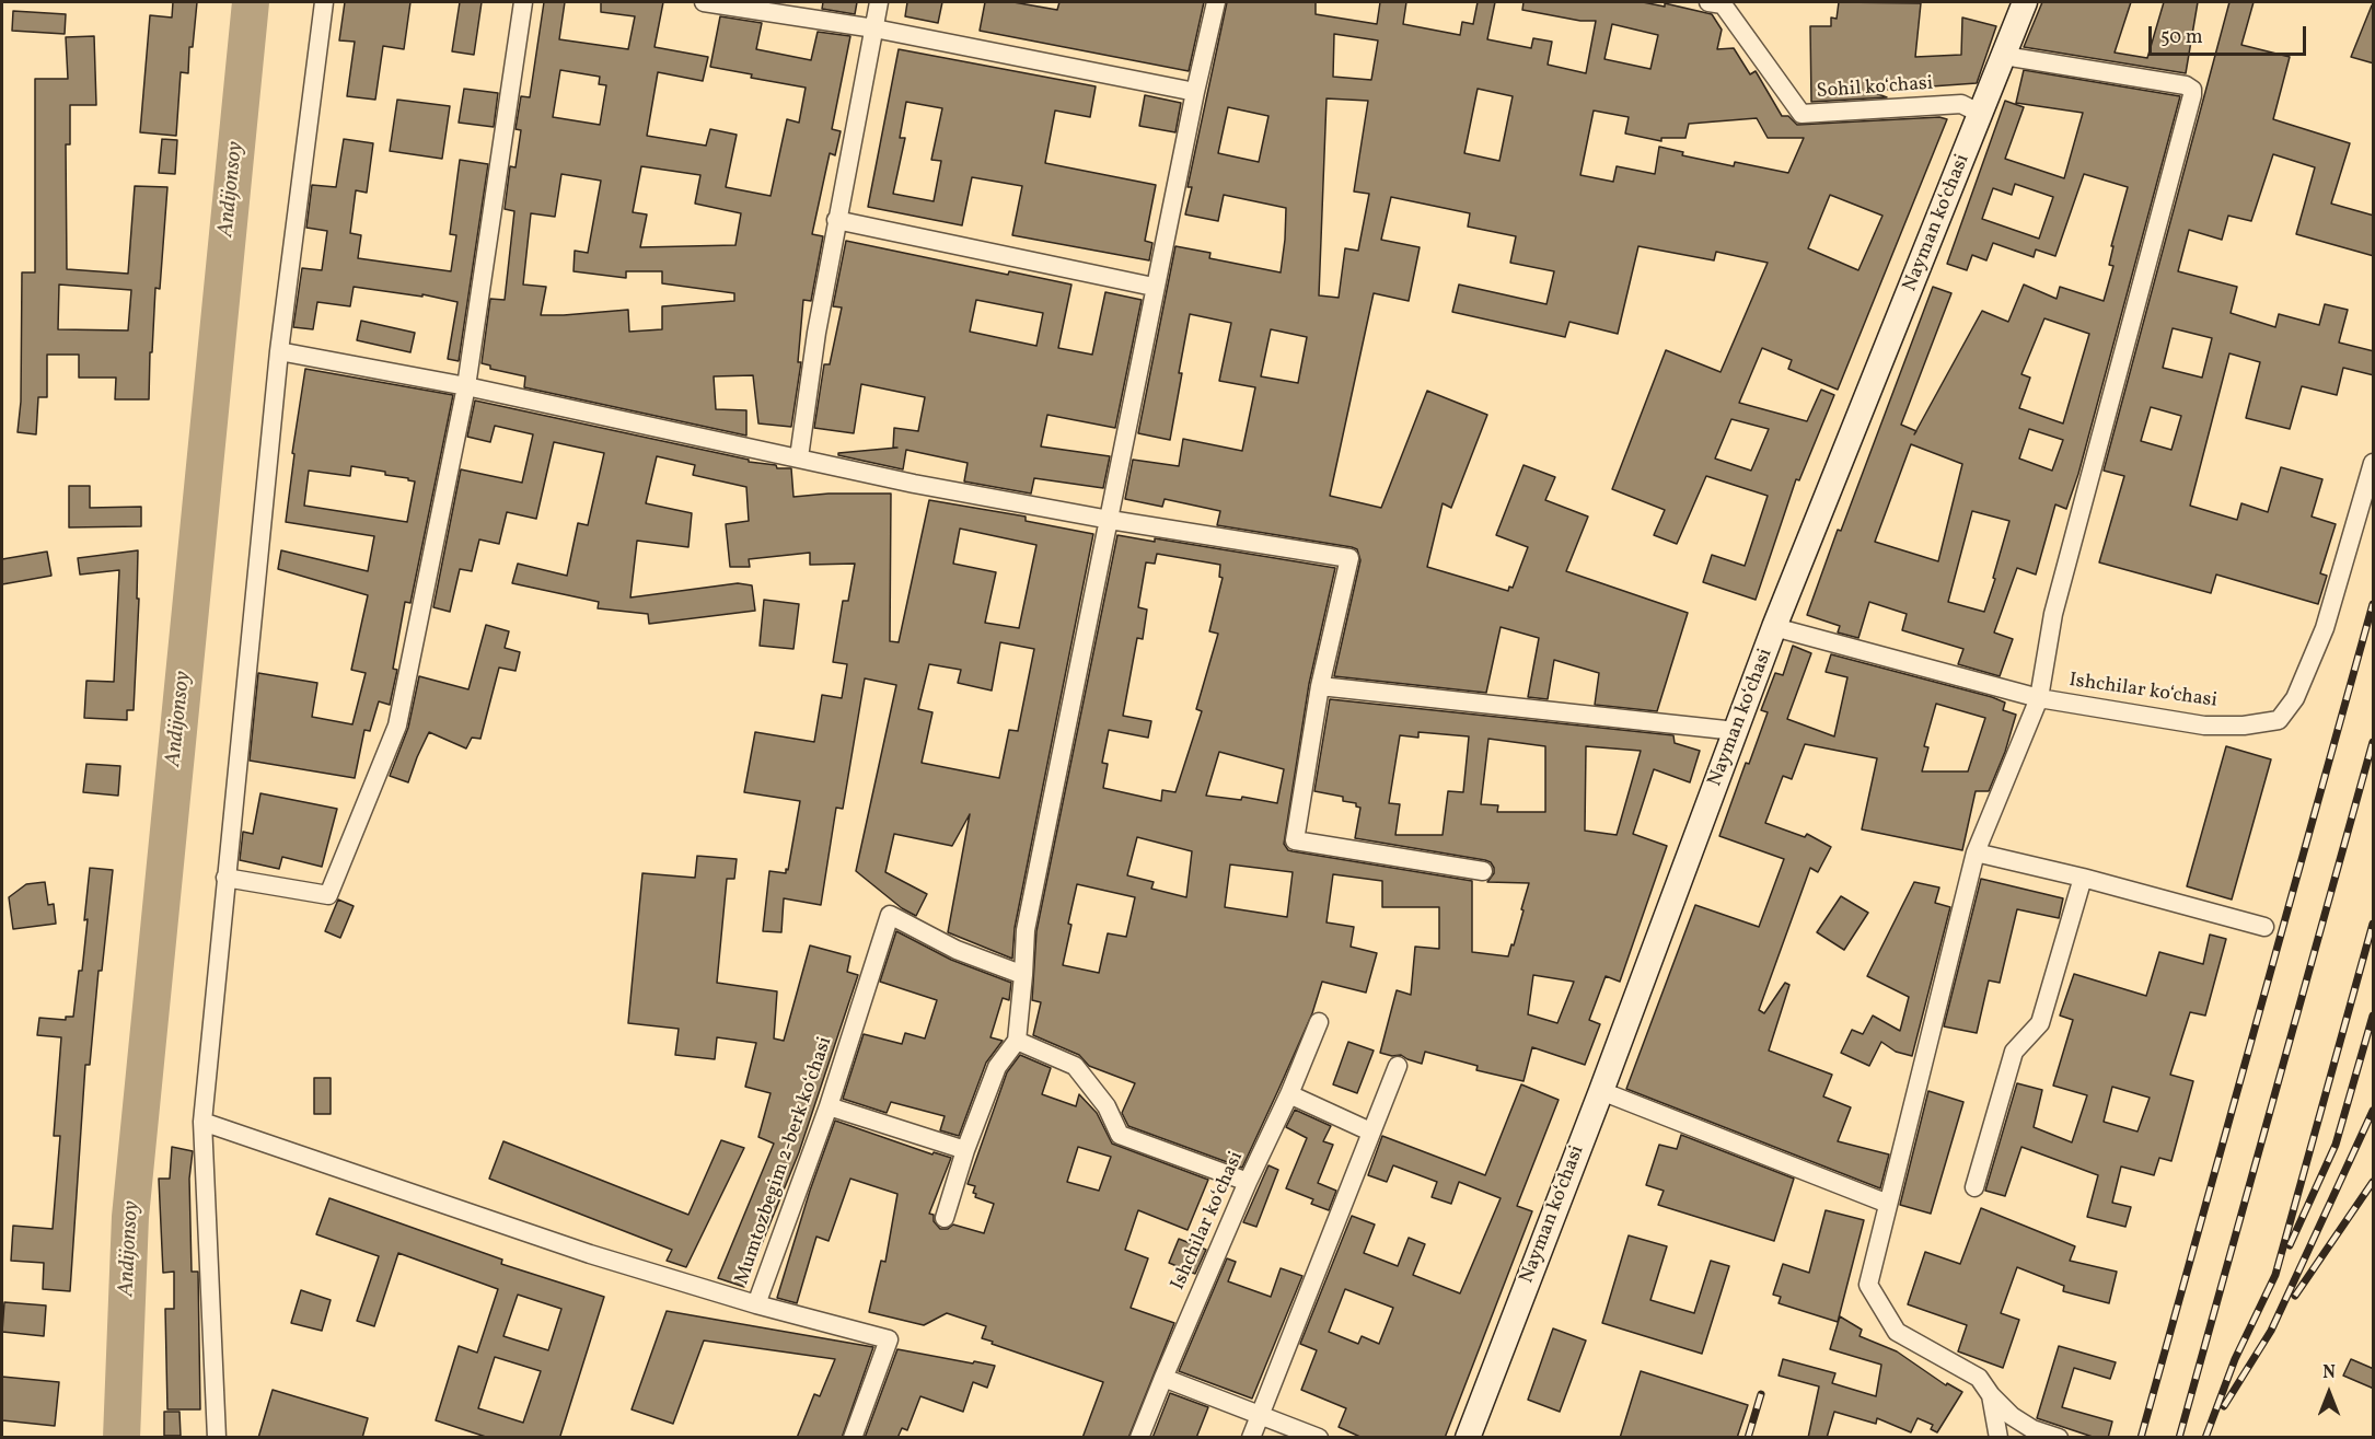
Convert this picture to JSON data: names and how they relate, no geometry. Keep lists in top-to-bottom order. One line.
{"streets":{"main road":["Nayman koʻchasi"],"street":["Sohil koʻchasi","Ishchilar koʻchasi","Mumtozbegim 2-berk koʻchasi"]},"crossings":[["Sohil koʻchasi","Nayman koʻchasi"],["Nayman koʻchasi","Ishchilar koʻchasi"]],"water":["Andijonsoy"],"scale_bar":"50 m","north":"top"}
